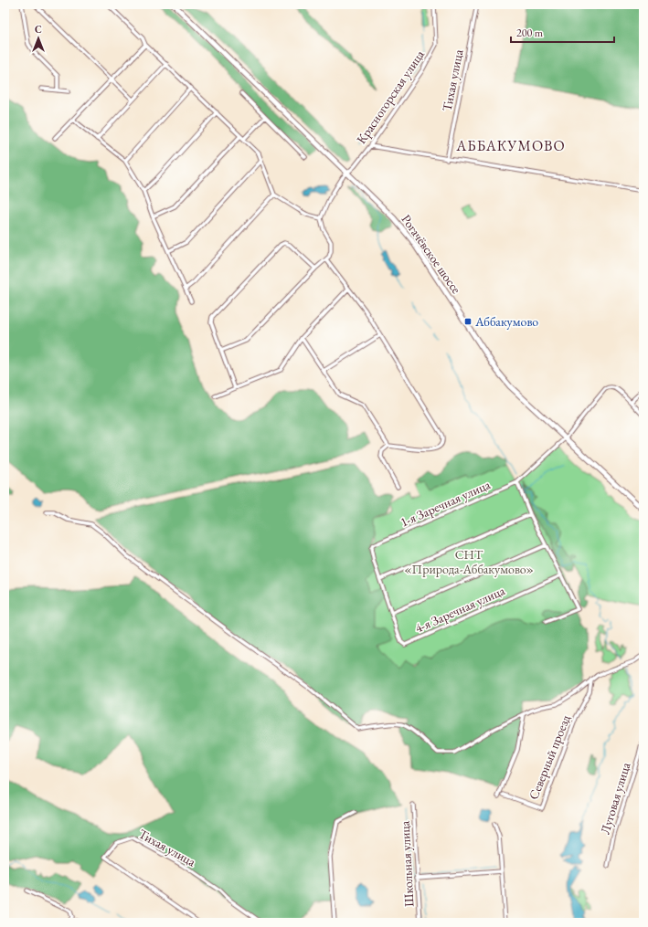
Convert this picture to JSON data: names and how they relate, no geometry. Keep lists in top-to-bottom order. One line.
{"streets":{"main road":["Рогачёвское шоссе"],"street":["Тихая улица","Красногорская улица","1-я Заречная улица","4-я Заречная улица","Северный проезд","Луговая улица","Школьная улица"]},"crossings":[["Красногорская улица","Рогачёвское шоссе"],["Рогачёвское шоссе","1-я Заречная улица"]],"districts":["АББАКУМОВО"],"parks":["СНТ «Природа-Аббакумово»"],"places":{"transit":["Аббакумово"]},"scale_bar":"200 m","north":"top"}
